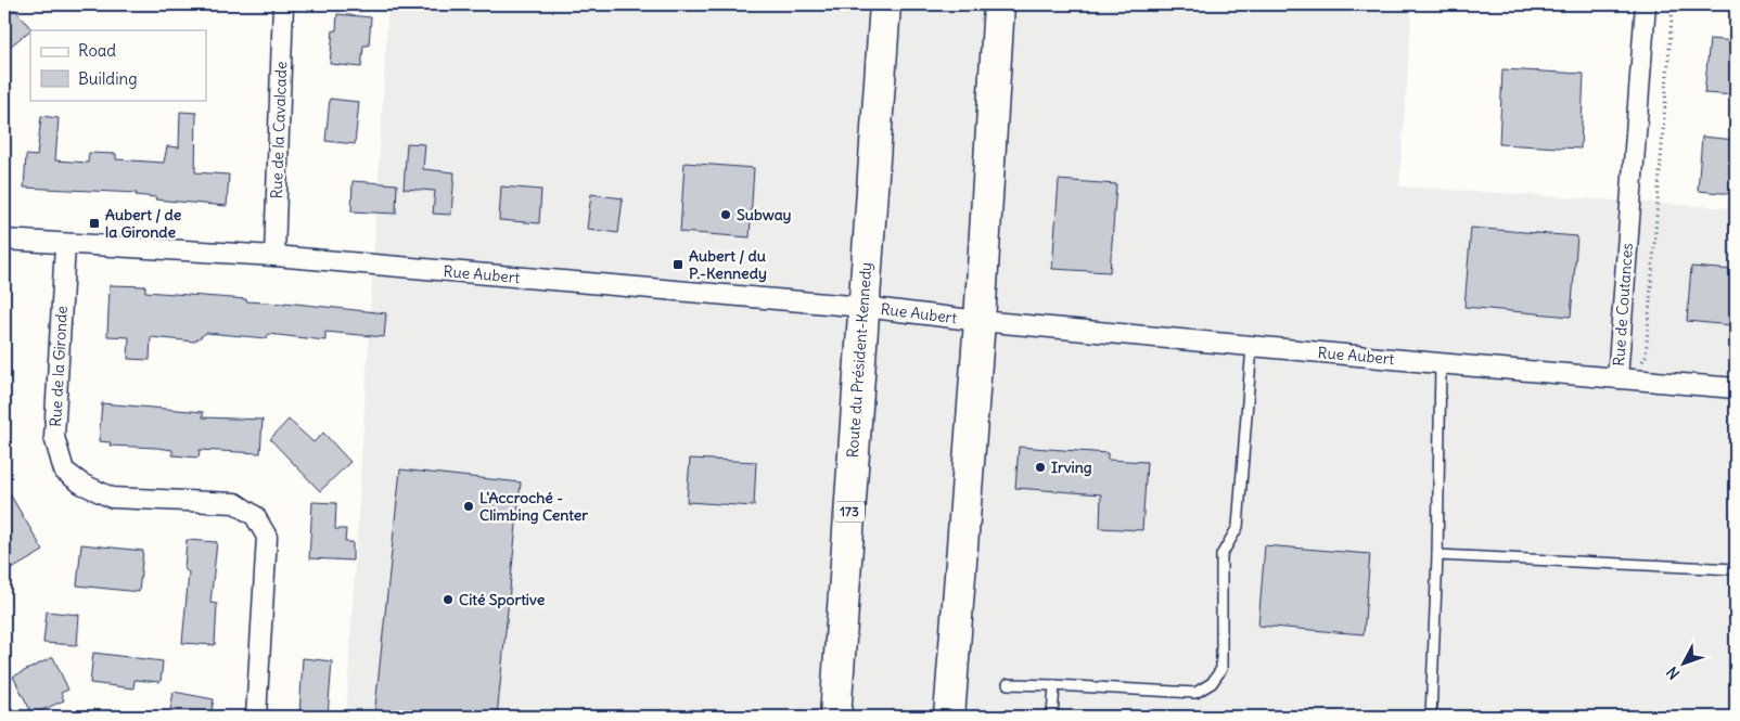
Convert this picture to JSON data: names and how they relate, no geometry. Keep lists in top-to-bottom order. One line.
{"streets":{"main road":["Route du Président-Kennedy","173"],"street":["Rue de la Cavalcade","Rue Aubert","Rue de Coutances","Rue de la Gironde"]},"crossings":[["Rue de la Cavalcade","Rue Aubert"],["Rue Aubert","Rue de Coutances"],["Rue Aubert","Route du Président-Kennedy"],["Rue Aubert","Rue de la Gironde"]],"places":{"other":["Subway","Irving","L'Accroché - Climbing Center","Cité Sportive"],"transit":["Aubert / de la Gironde","Aubert / du P.-Kennedy"]},"legend":["Road","Building"],"north":"bottom left"}
